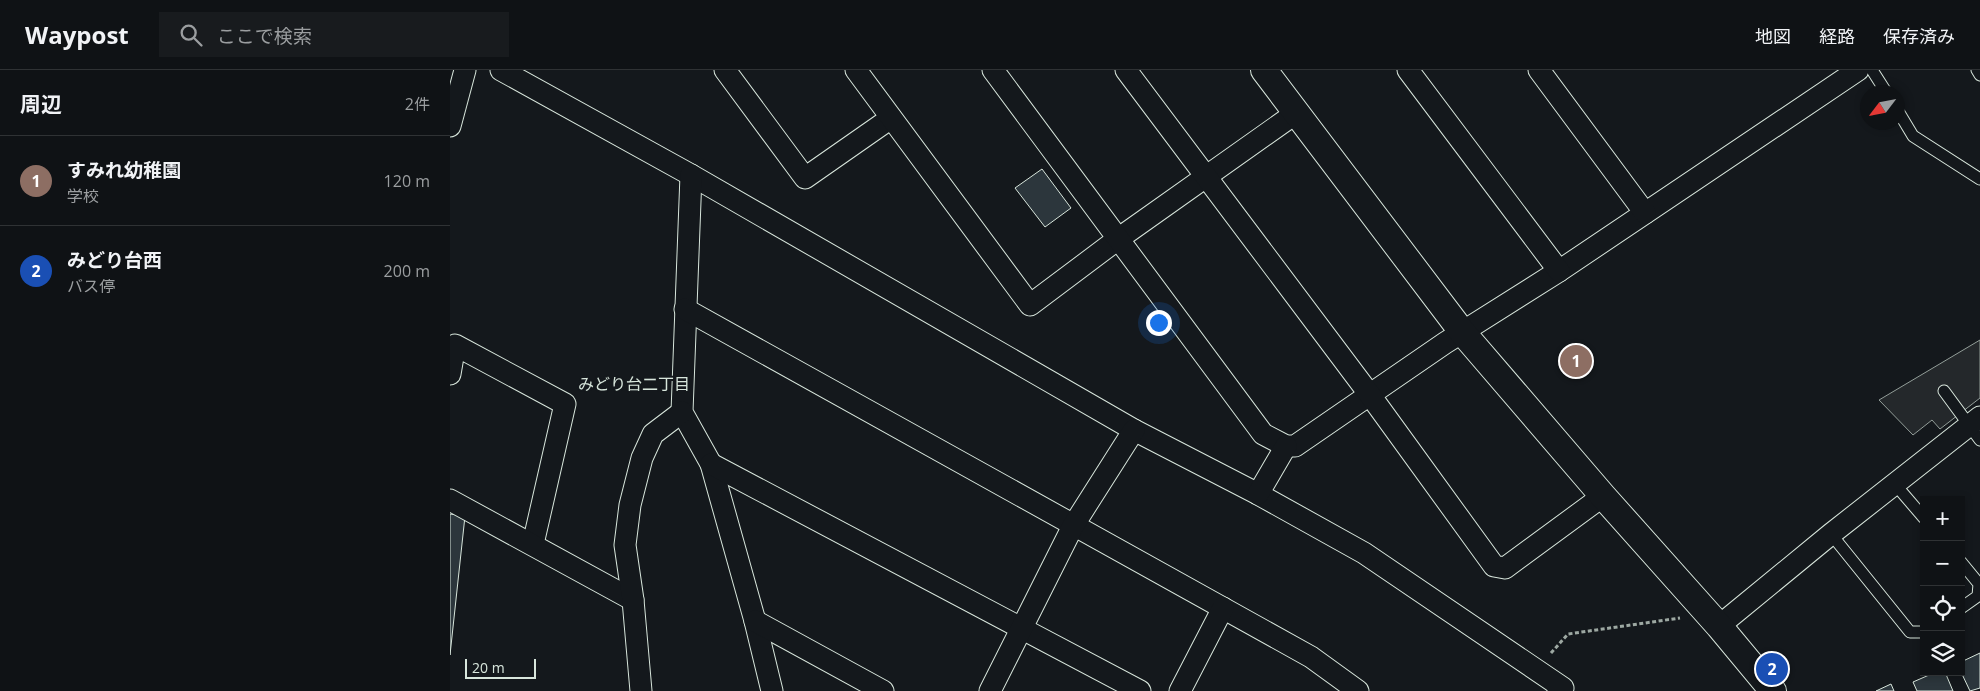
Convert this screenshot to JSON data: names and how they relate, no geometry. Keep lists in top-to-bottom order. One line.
{"districts":["みどり台二丁目"],"scale_bar":"20 m","north":"bottom left","page":{"header":"Waypost","search":"ここで検索","nav":["地図","経路","保存済み"],"heading":["周辺","2件"],"list":[{"mark":"1","name":"すみれ幼稚園","note":"学校","value":"120 m"},{"mark":"2","name":"みどり台西","note":"バス停","value":"200 m"}],"pins":["1","2"],"map_buttons":["+","−"],"scale":"20 m"}}
